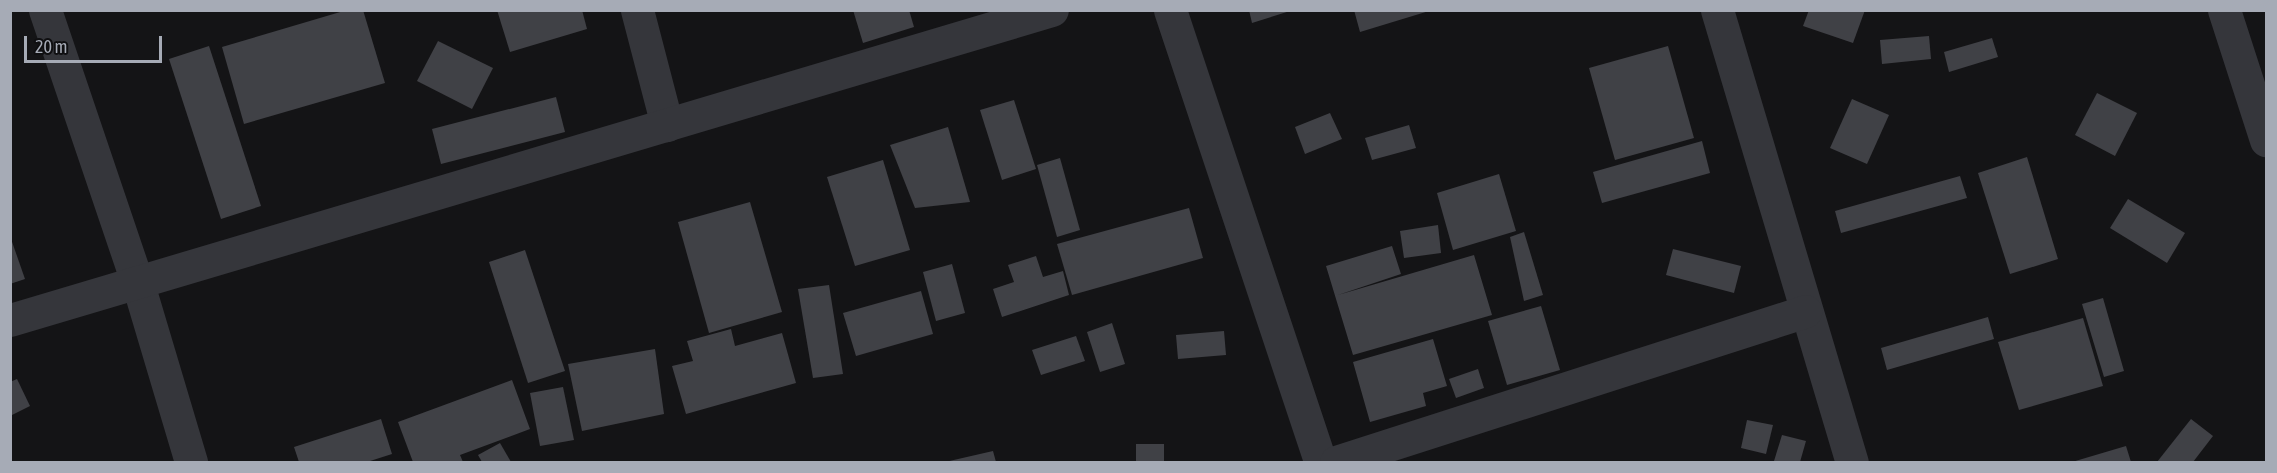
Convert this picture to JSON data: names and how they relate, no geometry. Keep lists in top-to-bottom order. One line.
{"scale_bar":"20 m"}
